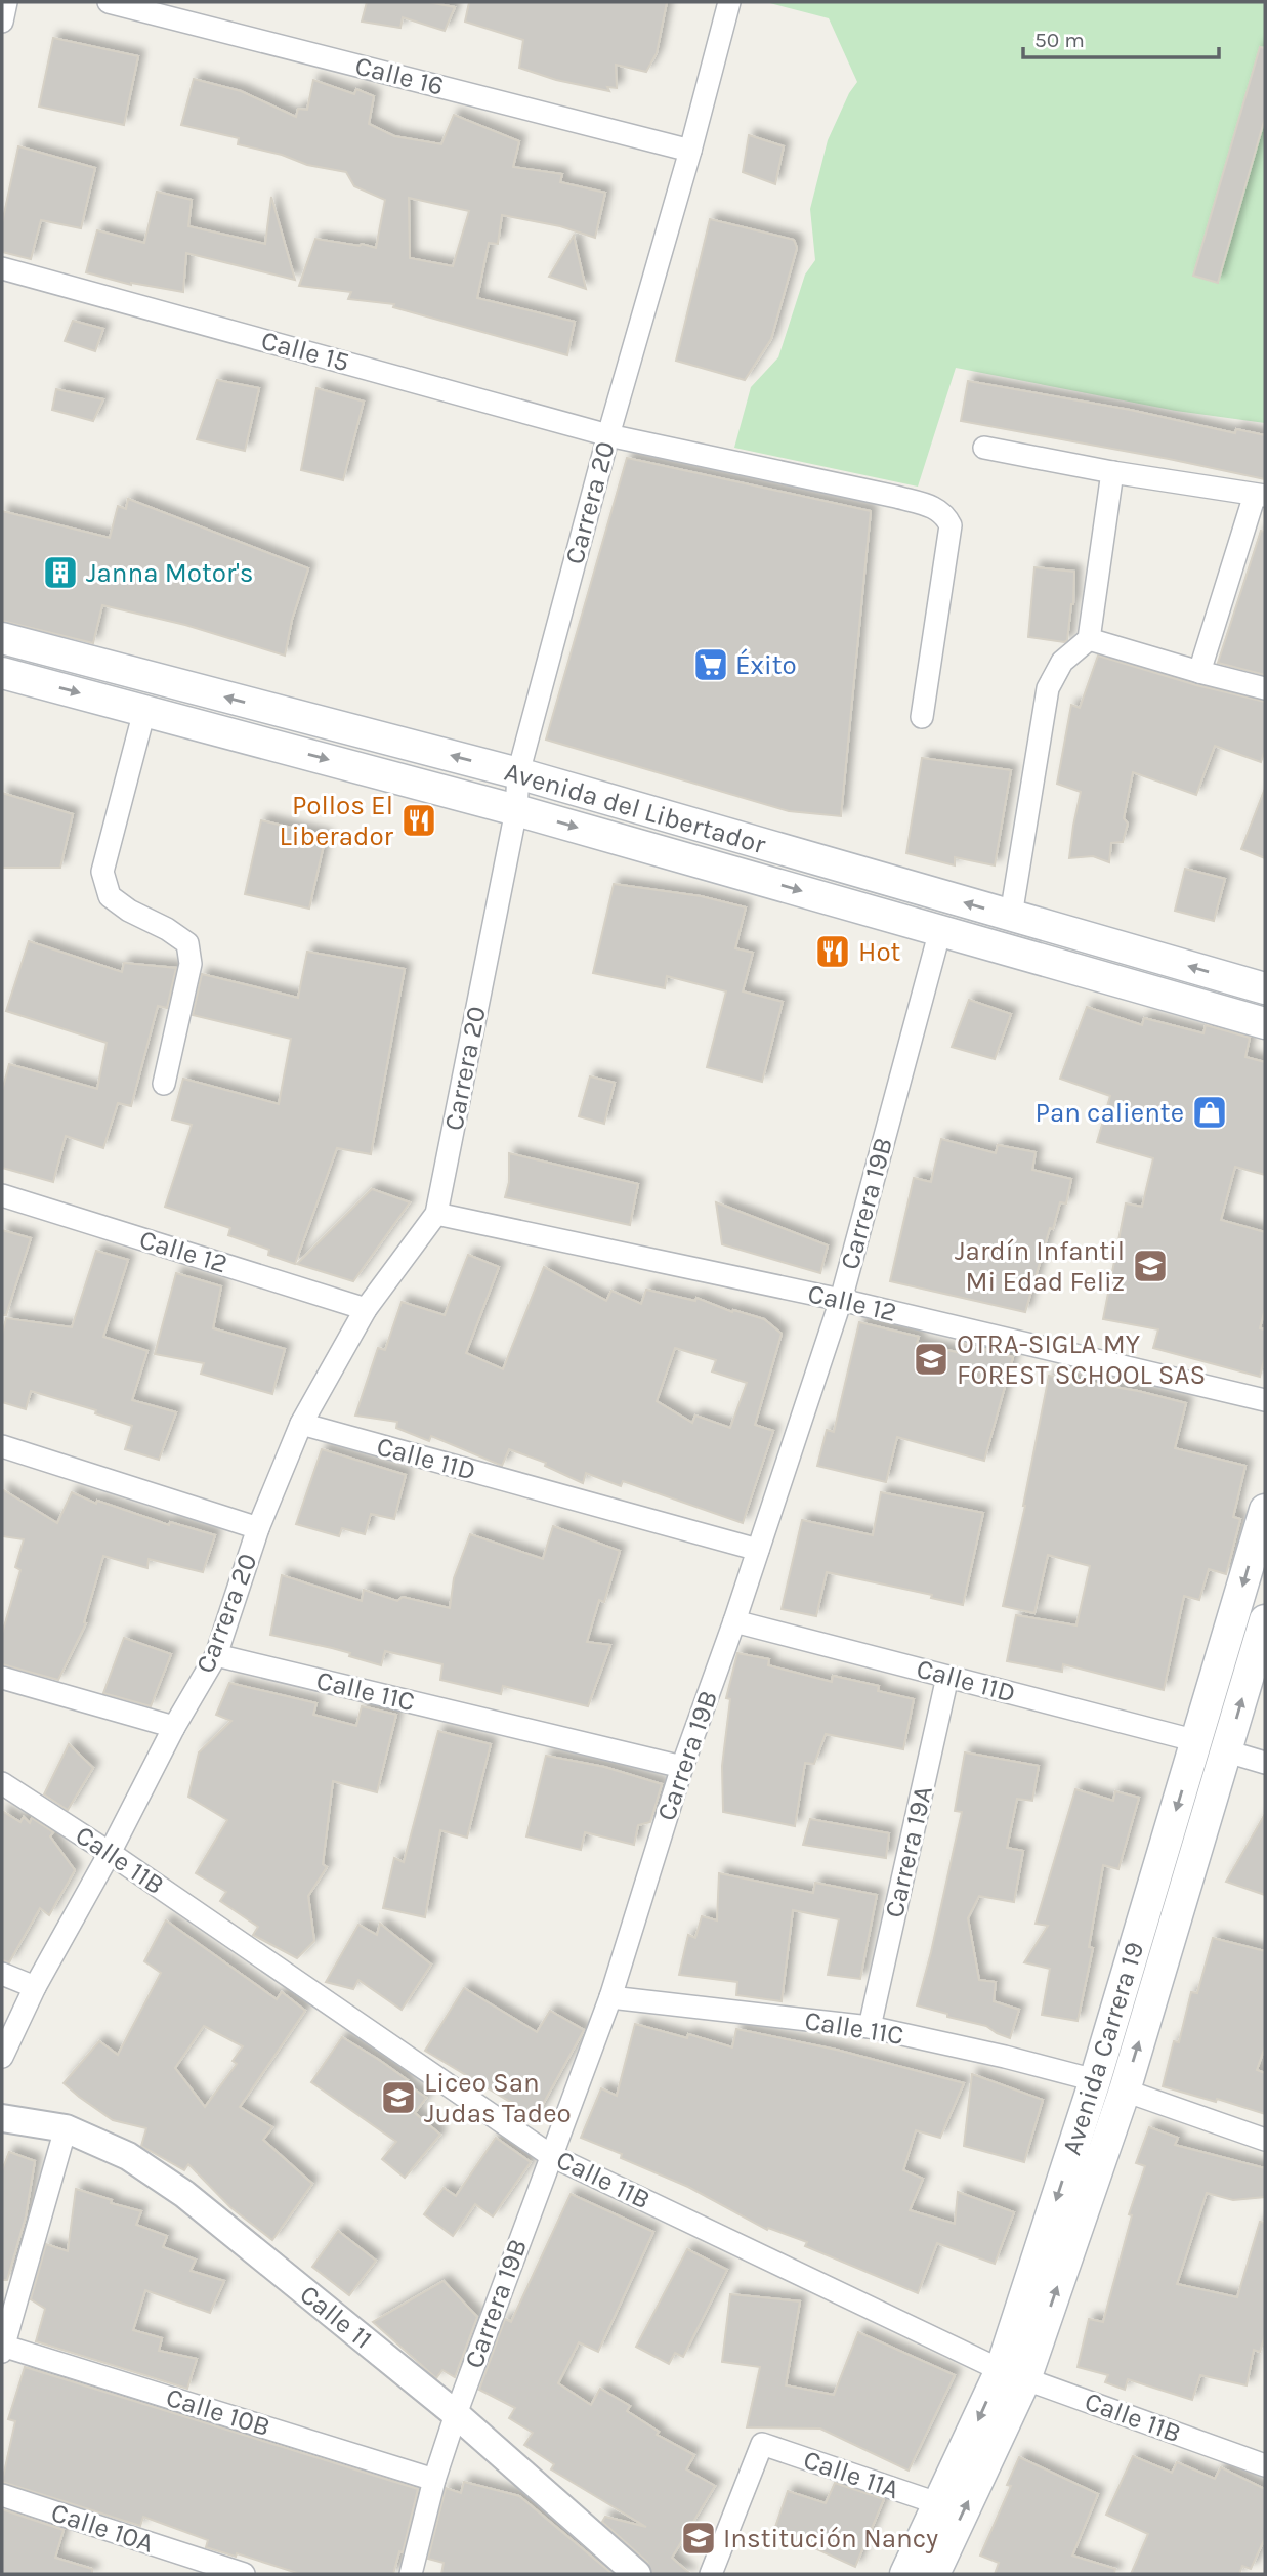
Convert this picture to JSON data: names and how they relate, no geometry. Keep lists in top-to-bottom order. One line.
{"streets":{"main road":["Avenida del Libertador","Avenida Carrera 19"],"street":["Calle 16","Calle 15","Carrera 20","Carrera 19B","Calle 12","Calle 11D","Calle 11C","Carrera 19A","Calle 11B","Calle 11","Calle 10B","Calle 11A","Calle 10A"]},"crossings":[["Calle 16","Carrera 20"],["Calle 15","Carrera 20"],["Carrera 20","Avenida del Libertador"],["Carrera 20","Calle 12"],["Carrera 20","Calle 11D"],["Carrera 20","Calle 11C"],["Carrera 20","Calle 11B"],["Avenida del Libertador","Carrera 19B"],["Carrera 19B","Calle 12"],["Carrera 19B","Calle 11D"],["Carrera 19B","Calle 11C"],["Carrera 19B","Calle 11B"],["Carrera 19B","Calle 11"],["Carrera 19B","Calle 10B"],["Calle 11D","Carrera 19A"],["Calle 11D","Avenida Carrera 19"],["Calle 11C","Carrera 19A"],["Calle 11C","Avenida Carrera 19"],["Calle 11B","Avenida Carrera 19"],["Avenida Carrera 19","Calle 11A"]],"places":{"building":["Janna Motor's"],"supermarket":["Éxito"],"restaurant":["Pollos El Liberador","Hot"],"shop":["Pan caliente"],"school or university":["Jardín Infantil Mi Edad Feliz","OTRA-SIGLA MY FOREST SCHOOL SAS","Liceo San Judas Tadeo","Institución Nancy"]},"scale_bar":"50 m"}
